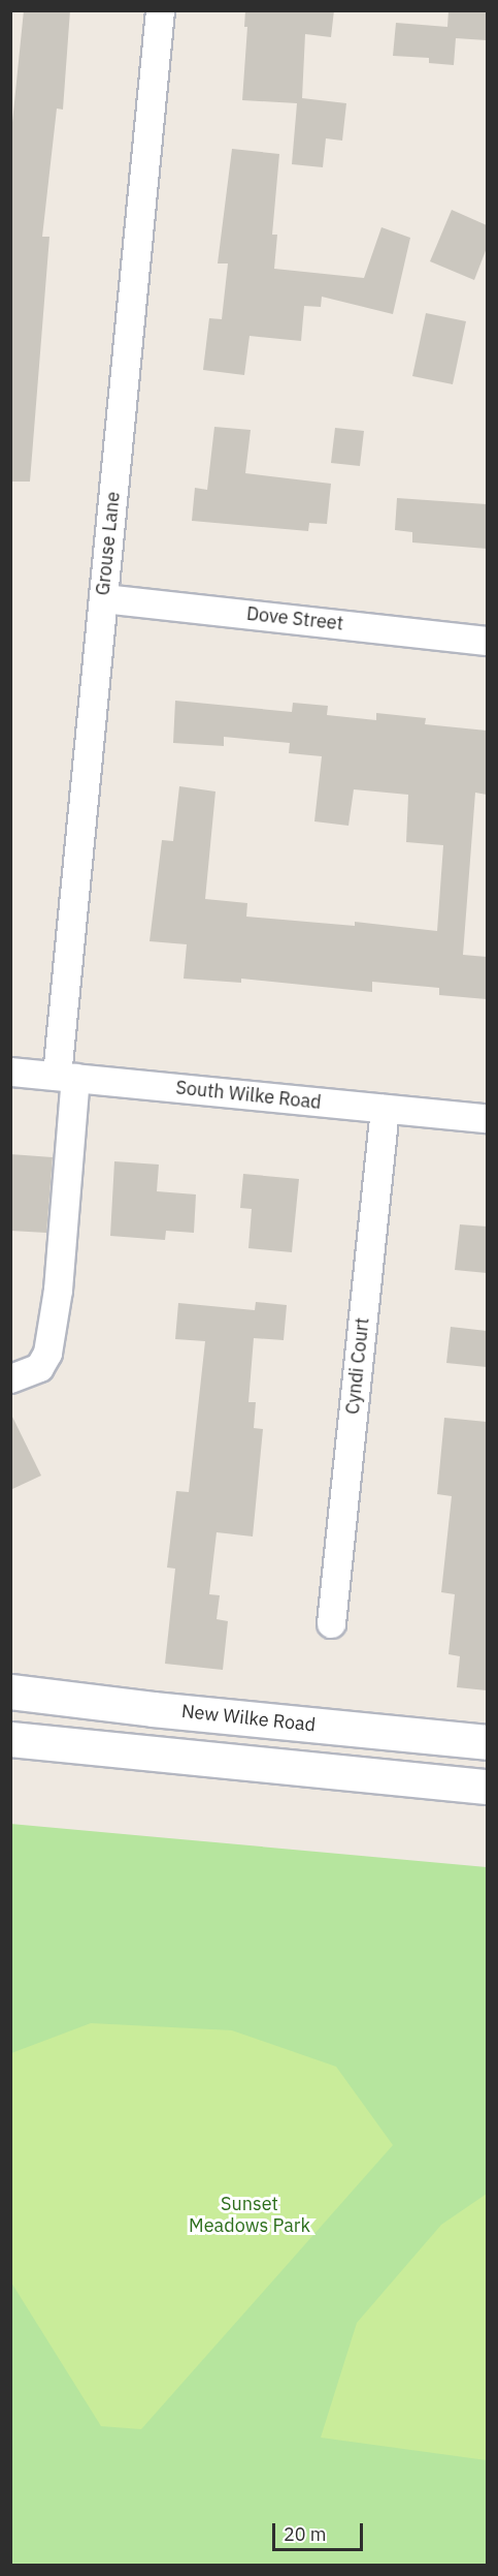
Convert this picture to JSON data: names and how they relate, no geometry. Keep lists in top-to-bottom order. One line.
{"streets":{"main road":["New Wilke Road"],"street":["Grouse Lane","Dove Street","South Wilke Road","Cyndi Court"]},"crossings":[["Grouse Lane","Dove Street"],["Grouse Lane","South Wilke Road"],["South Wilke Road","Cyndi Court"]],"parks":["Sunset Meadows Park"],"scale_bar":"20 m"}
